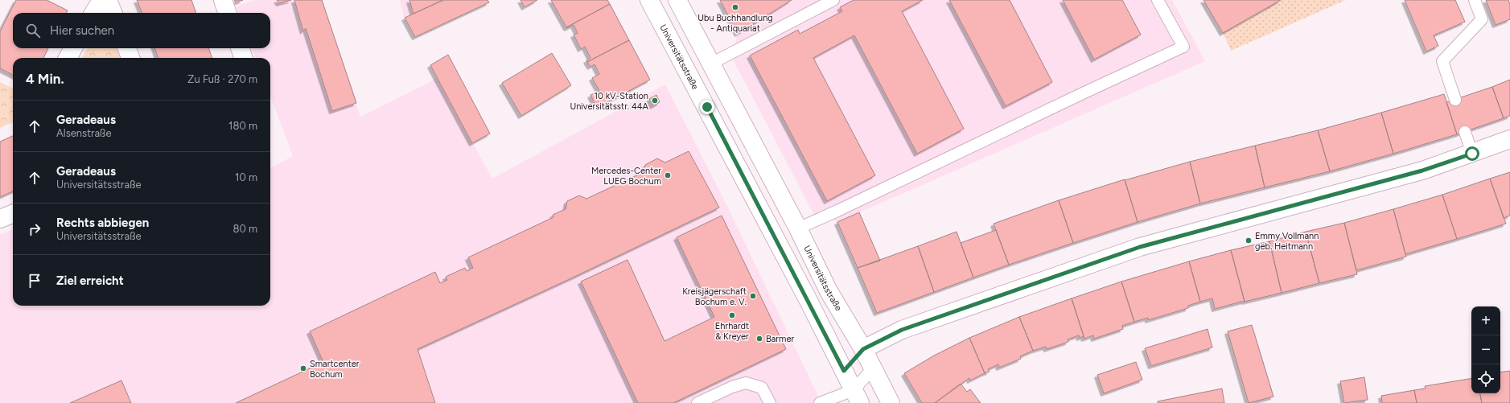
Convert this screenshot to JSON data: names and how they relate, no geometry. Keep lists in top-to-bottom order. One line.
{"streets":{"main road":["Universitätsstraße"]},"places":["Ubu Buchhandlung - Antiquariat","10 kV-Station Universitätsstr. 44A","Mercedes-Center LUEG Bochum","Emmy Vollmann geb. Heitmann","Kreisjägerschaft Bochum e. V.","Ehrhardt & Kreyer","Barmer","Smartcenter Bochum"],"page":{"search":"Hier suchen","heading":["4 Min.","Zu Fuß · 270 m"],"list":[["Geradeaus","Alsenstraße","180 m"],["Geradeaus","Universitätsstraße","10 m"],["Rechts abbiegen","Universitätsstraße","80 m"],"Ziel erreicht"],"map_buttons":["+","−"]}}
